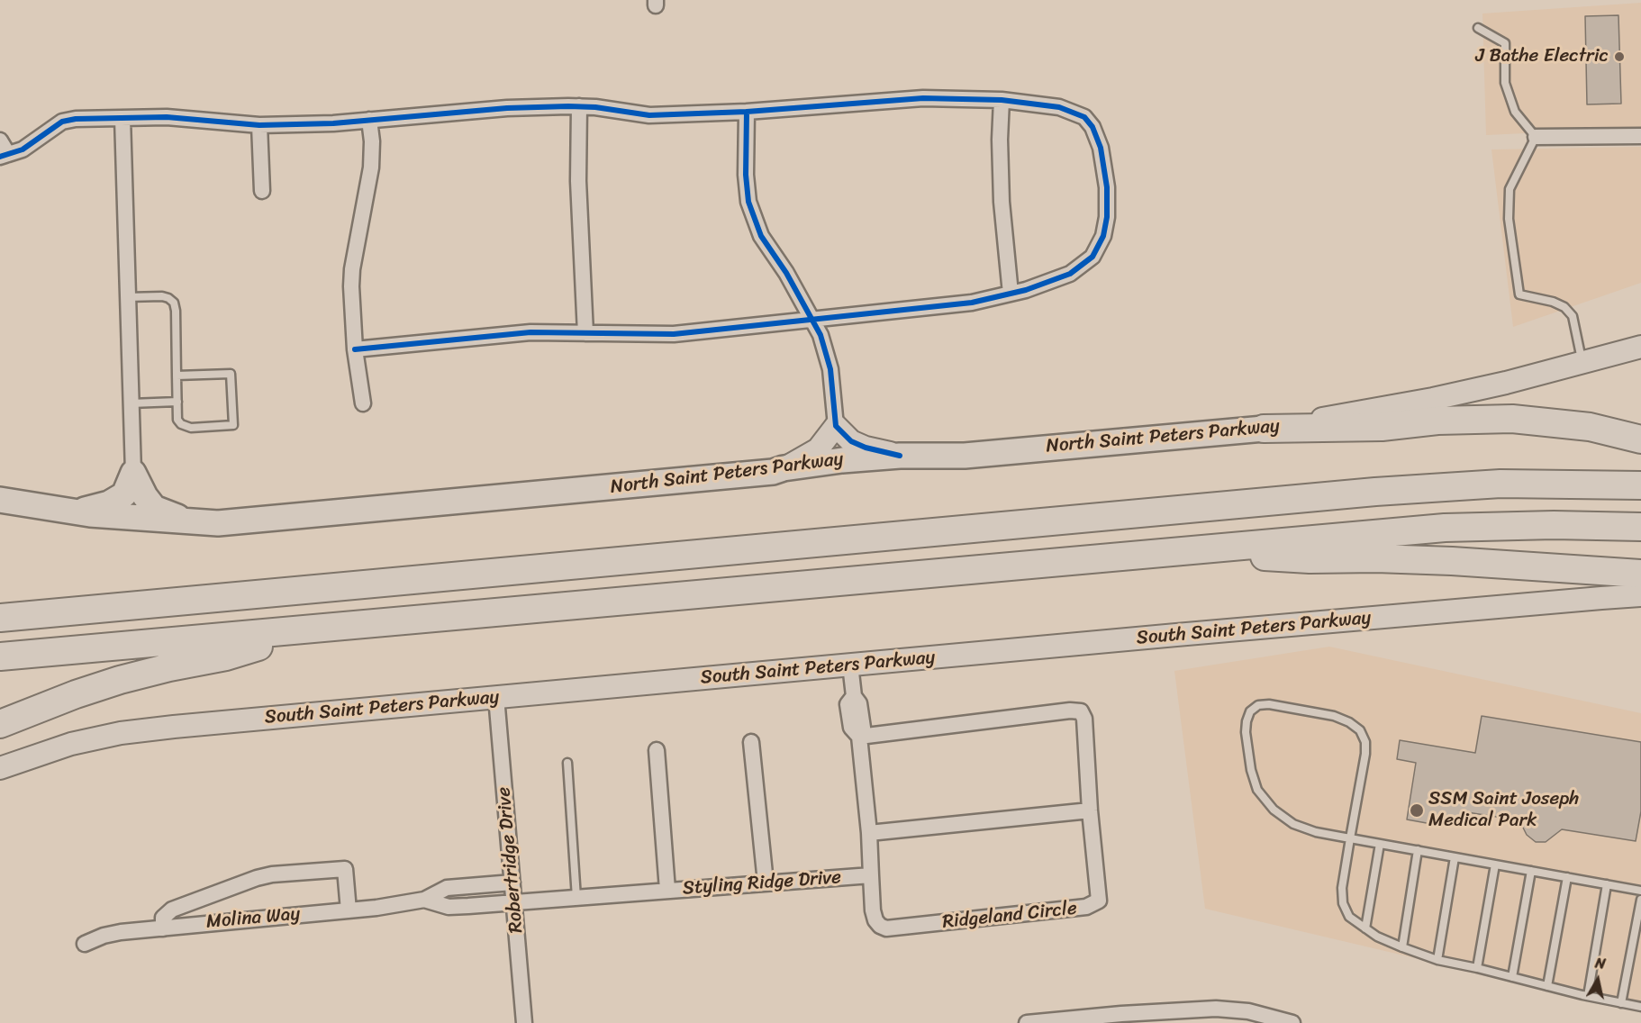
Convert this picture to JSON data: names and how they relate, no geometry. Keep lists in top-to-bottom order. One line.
{"streets":{"main road":["North Saint Peters Parkway","South Saint Peters Parkway"],"street":["Robertridge Drive","Styling Ridge Drive","Ridgeland Circle","Molina Way"]},"crossings":[["South Saint Peters Parkway","Robertridge Drive"],["Robertridge Drive","Styling Ridge Drive"],["Robertridge Drive","Molina Way"],["Styling Ridge Drive","Ridgeland Circle"],["Styling Ridge Drive","Molina Way"]],"places":["J Bathe Electric","SSM Saint Joseph Medical Park"],"north":"top"}
